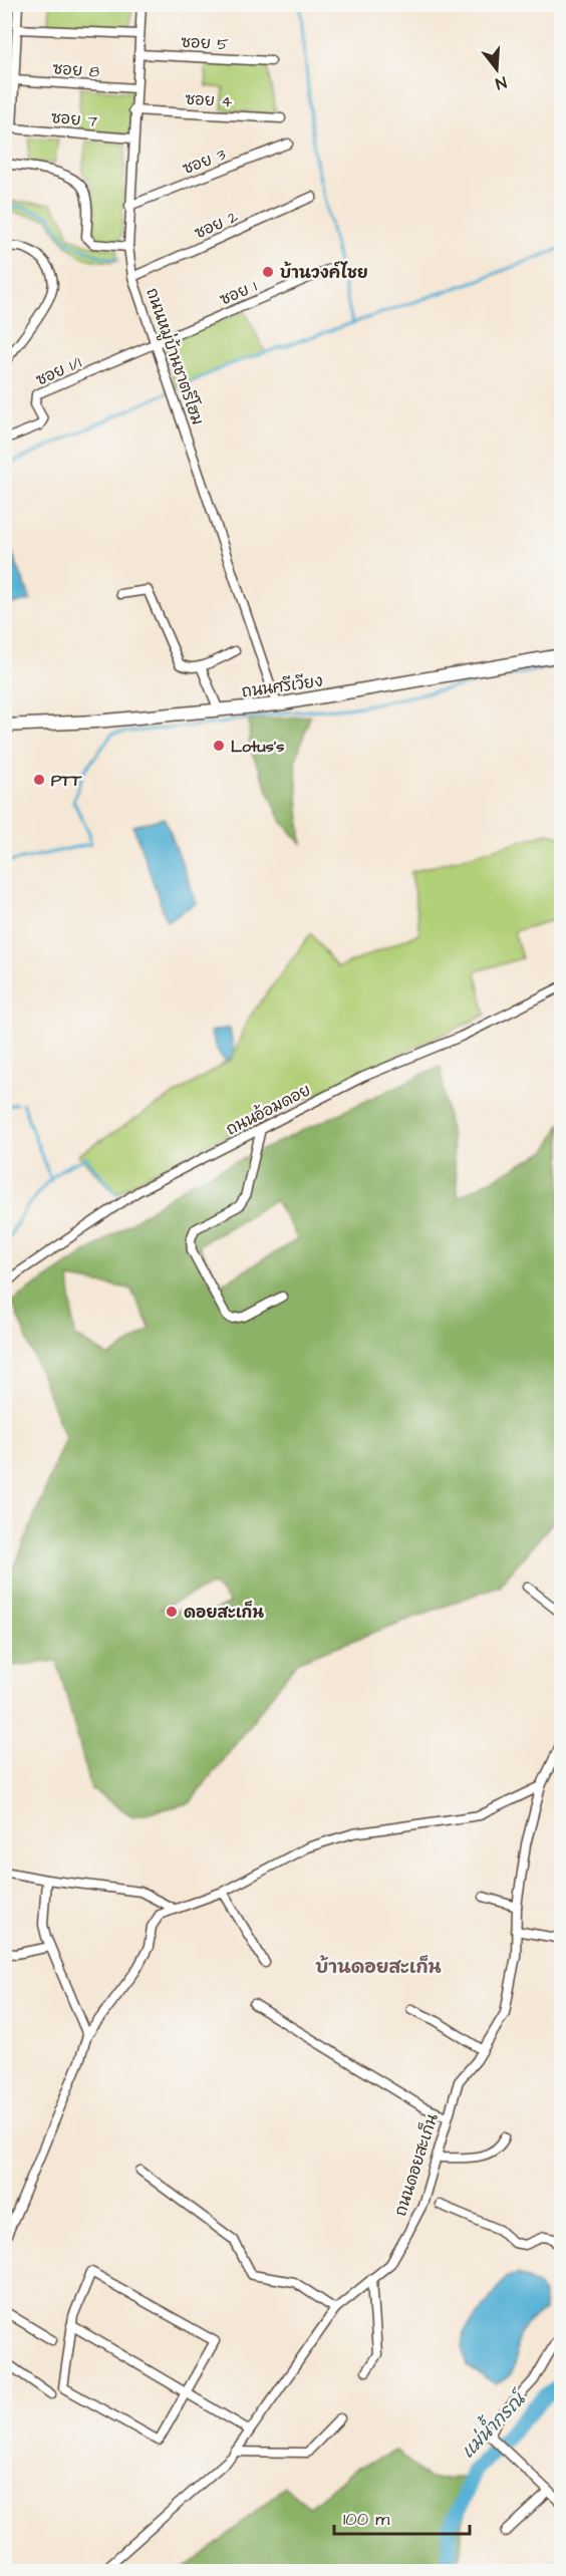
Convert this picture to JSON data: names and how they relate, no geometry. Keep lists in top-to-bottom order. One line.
{"streets":{"main road":["ถนนศรีเวียง"],"street":["ซอย 5","ซอย 8","ซอย 4","ซอย 7","ซอย 3","ซอย 2","ซอย 1","ถนนหมู่บ้านชาตรีโฮม","ซอย 1/1","ถนนอ้อมดอย","ถนนดอยสะเก็น"]},"crossings":[["ซอย 5","ถนนหมู่บ้านชาตรีโฮม"],["ซอย 8","ซอย 7"],["ซอย 8","ถนนหมู่บ้านชาตรีโฮม"],["ซอย 4","ถนนหมู่บ้านชาตรีโฮม"],["ซอย 7","ถนนหมู่บ้านชาตรีโฮม"],["ซอย 3","ถนนหมู่บ้านชาตรีโฮม"],["ซอย 2","ถนนหมู่บ้านชาตรีโฮม"],["ซอย 1","ถนนหมู่บ้านชาตรีโฮม"],["ซอย 1","ซอย 1/1"],["ถนนหมู่บ้านชาตรีโฮม","ซอย 1/1"],["ถนนหมู่บ้านชาตรีโฮม","ถนนศรีเวียง"]],"districts":["บ้านดอยสะเก็น"],"water":["แม่น้ำกรณ์"],"places":["บ้านวงค์ไชย","Lotus's","PTT","ดอยสะเก็น"],"scale_bar":"100 m","north":"bottom"}
